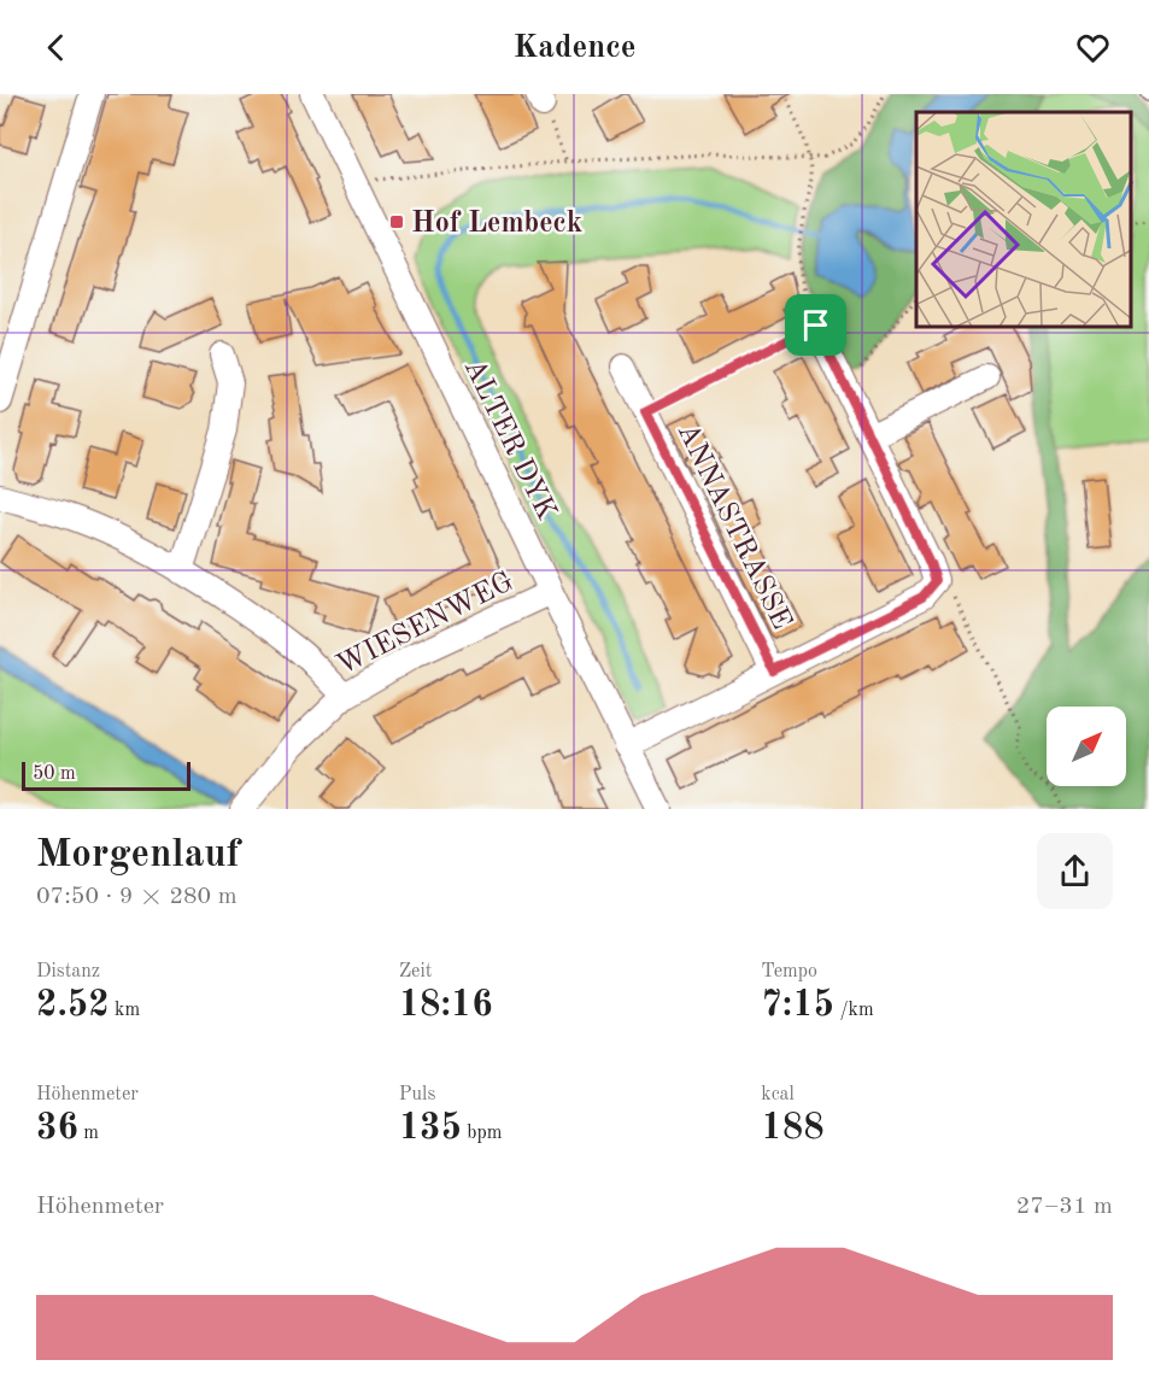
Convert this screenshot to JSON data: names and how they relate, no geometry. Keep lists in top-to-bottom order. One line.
{"streets":{"street":["ALTER DYK","ANNASTRASSE","WIESENWEG"]},"crossings":[["ALTER DYK","ANNASTRASSE"],["ALTER DYK","WIESENWEG"]],"places":{"transit":["Hof Lembeck"]},"scale_bar":"50 m","north":"top right","page":{"header":"Kadence","scale":"50 m","heading":["Morgenlauf","07:50 · 9 × 280 m"],"stats":[["Distanz","2.52 km"],["Zeit","18:16"],["Tempo","7:15 /km"],["Höhenmeter","36 m"],["Puls","135 bpm"],["kcal","188"]],"chart":["Höhenmeter","27–31 m"]}}
